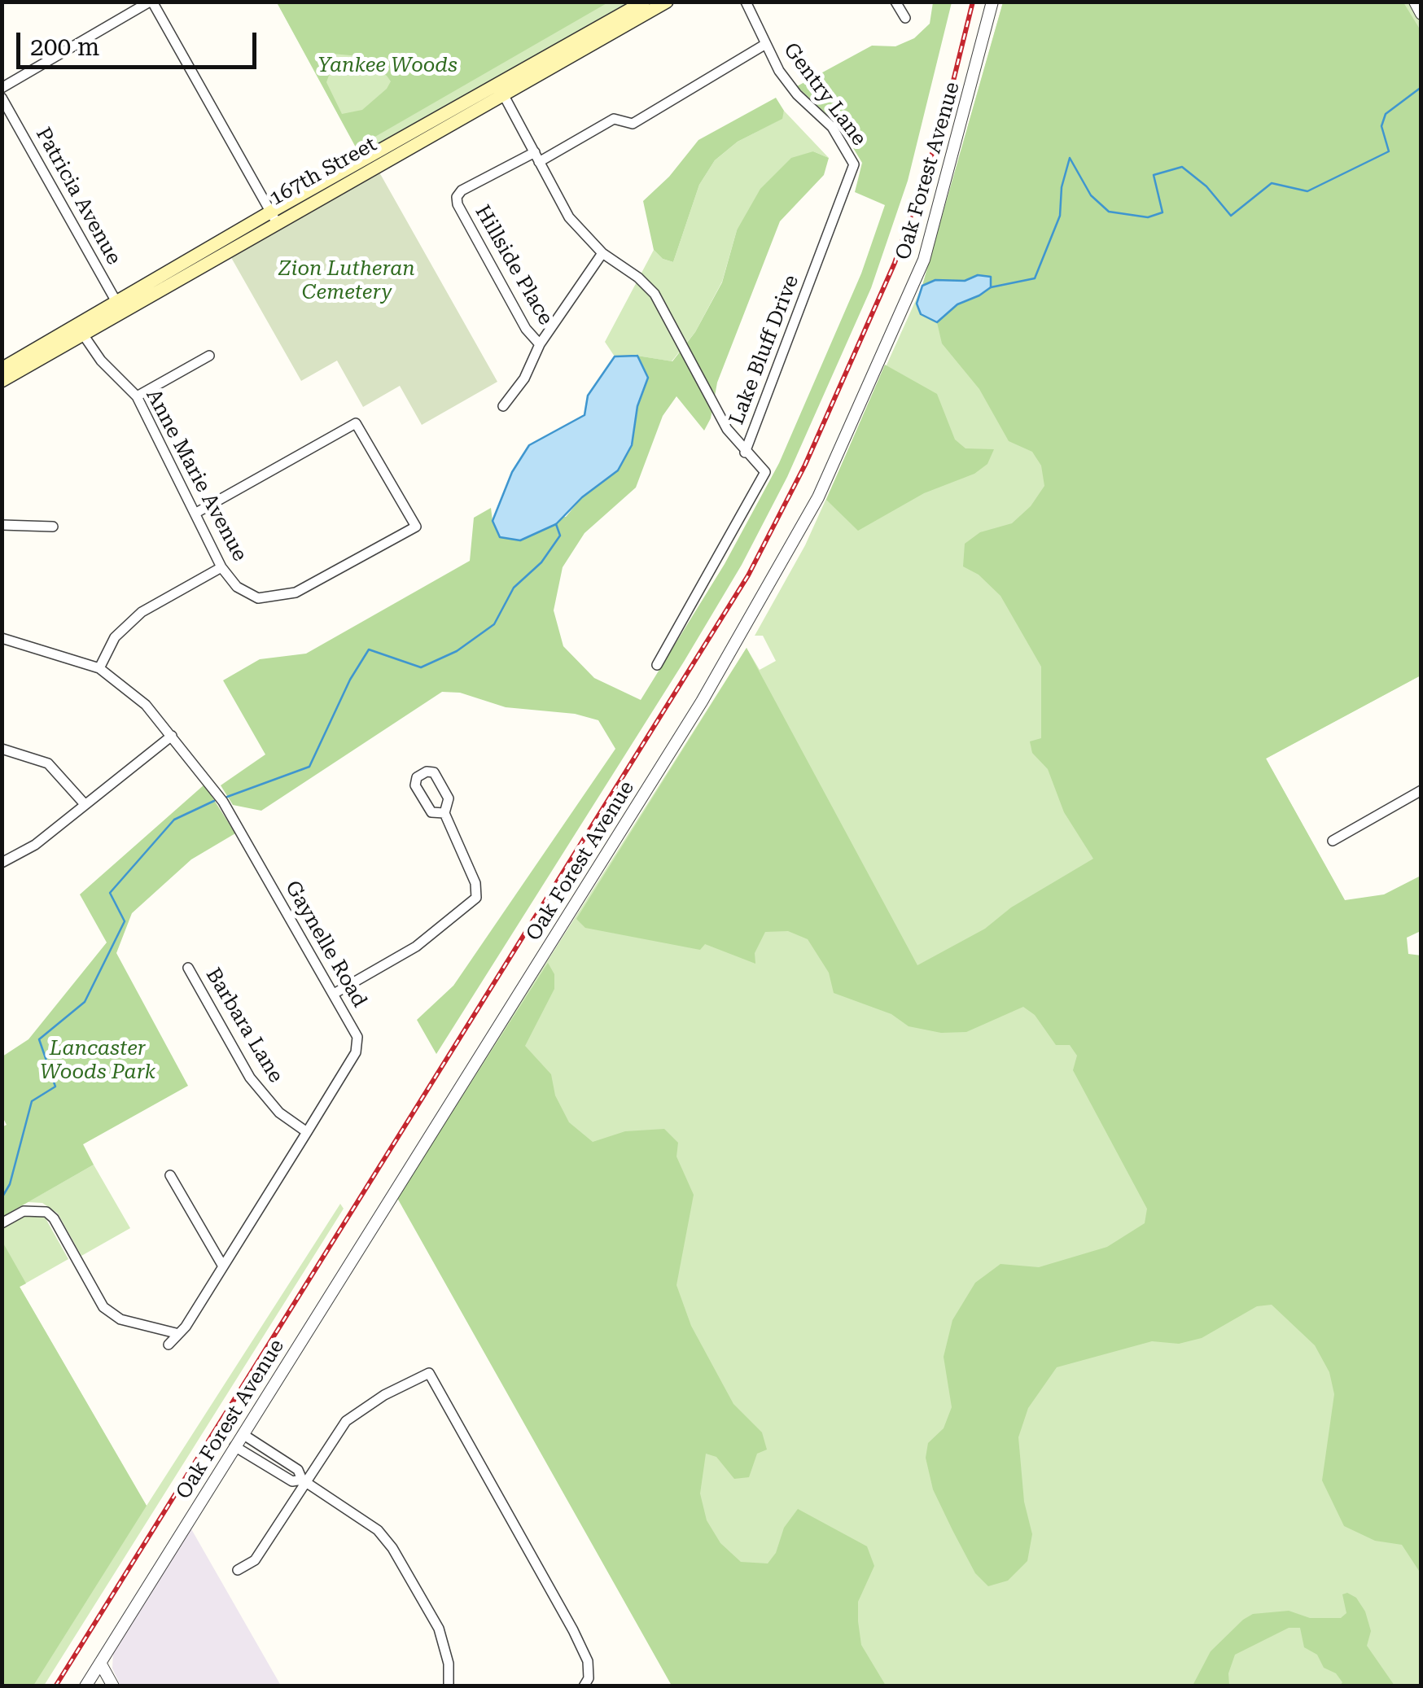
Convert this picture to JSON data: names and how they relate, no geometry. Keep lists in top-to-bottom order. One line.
{"streets":{"main road":["167th Street"],"street":["Gentry Lane","Oak Forest Avenue","Patricia Avenue","Hillside Place","Lake Bluff Drive","Anne Marie Avenue","Gaynelle Road","Barbara Lane"]},"crossings":[["Gentry Lane","Lake Bluff Drive"],["167th Street","Patricia Avenue"],["167th Street","Anne Marie Avenue"],["Gaynelle Road","Barbara Lane"]],"parks":["Yankee Woods","Zion Lutheran Cemetery","Lancaster Woods Park"],"scale_bar":"200 m"}
